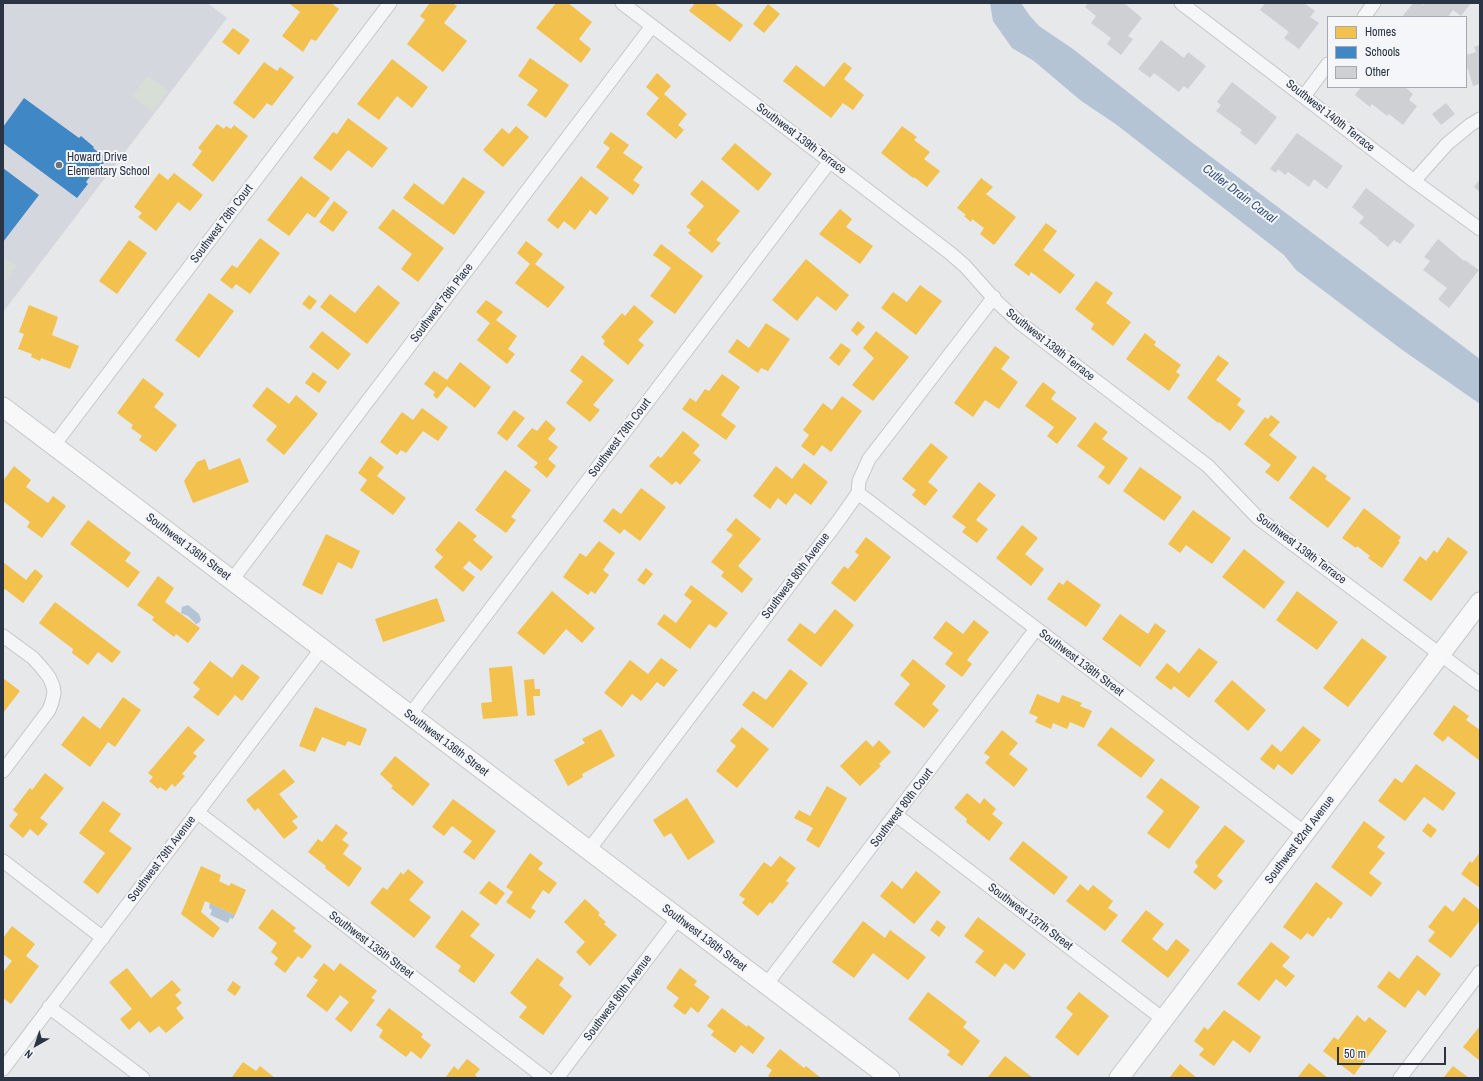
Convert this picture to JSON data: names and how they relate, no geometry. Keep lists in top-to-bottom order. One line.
{"streets":{"street":["Southwest 140th Terrace","Southwest 139th Terrace","Southwest 78th Court","Southwest 78th Place","Southwest 79th Court","Southwest 136th Street","Southwest 80th Avenue","Southwest 138th Street","Southwest 80th Court","Southwest 82nd Avenue","Southwest 79th Avenue","Southwest 137th Street","Southwest 135th Street"]},"crossings":[["Southwest 139th Terrace","Southwest 78th Place"],["Southwest 139th Terrace","Southwest 79th Court"],["Southwest 139th Terrace","Southwest 80th Avenue"],["Southwest 139th Terrace","Southwest 82nd Avenue"],["Southwest 78th Court","Southwest 136th Street"],["Southwest 78th Place","Southwest 136th Street"],["Southwest 79th Court","Southwest 136th Street"],["Southwest 136th Street","Southwest 80th Avenue"],["Southwest 136th Street","Southwest 80th Court"],["Southwest 136th Street","Southwest 79th Avenue"],["Southwest 80th Avenue","Southwest 138th Street"],["Southwest 138th Street","Southwest 80th Court"],["Southwest 138th Street","Southwest 82nd Avenue"],["Southwest 80th Court","Southwest 137th Street"],["Southwest 82nd Avenue","Southwest 137th Street"],["Southwest 79th Avenue","Southwest 135th Street"]],"water":["Cutler Drain Canal"],"places":["Howard Drive Elementary School"],"legend":["Homes","Schools","Other"],"scale_bar":"50 m","north":"bottom left"}
